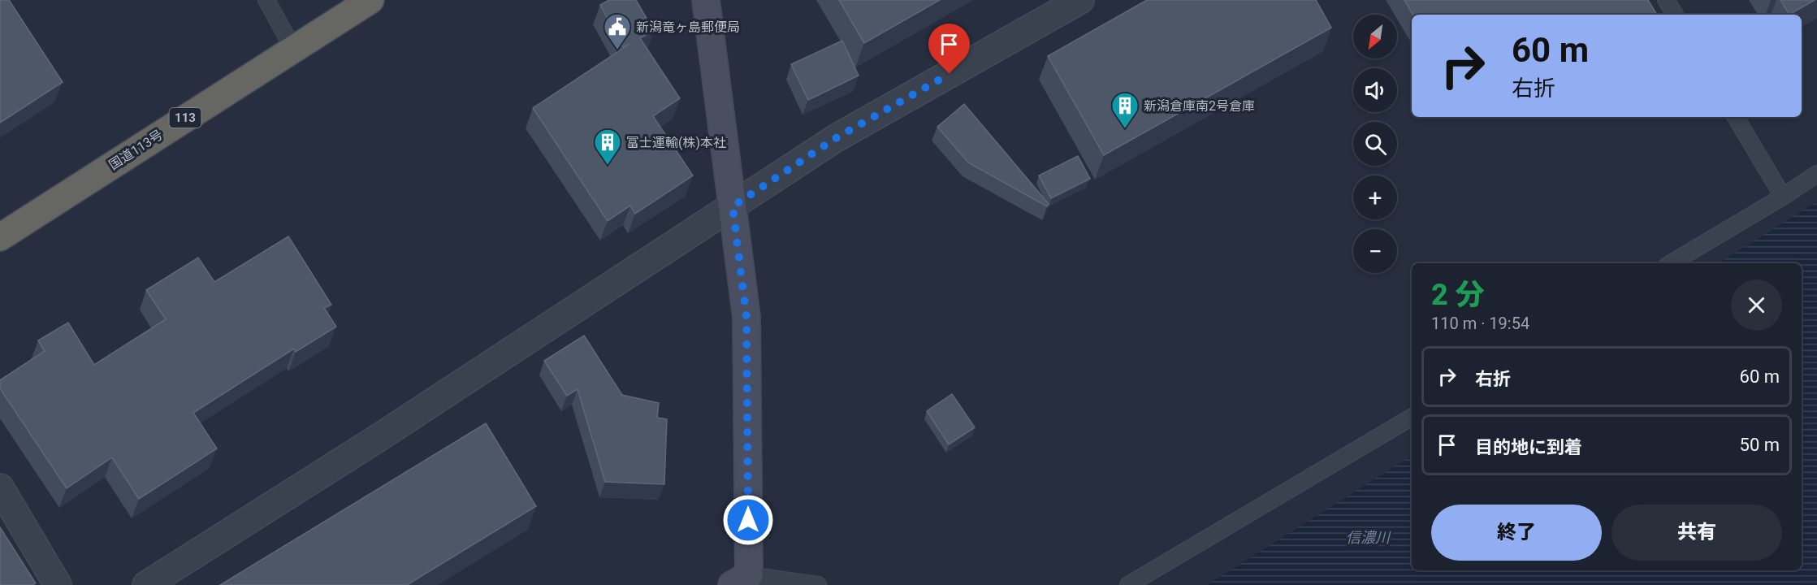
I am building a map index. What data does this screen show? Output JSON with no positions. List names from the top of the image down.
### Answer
{
  "streets": {
    "highway": ["113", "国道113号"]
  },
  "water": ["信濃川"],
  "places": {
    "public building": ["新潟竜ヶ島郵便局"],
    "building": ["新潟倉庫南2号倉庫", "富士運輸(株)本社"]
  },
  "north": "bottom left",
  "page": {
    "map_buttons": ["+", "−"],
    "turn": ["60 m", "右折"],
    "heading": ["2 分", "110 m · 19:54"],
    "list": [
      {
        "name": "右折",
        "value": "60 m"
      },
      {
        "name": "目的地に到着",
        "value": "50 m"
      }
    ],
    "buttons": ["終了", "共有"]
  }
}
